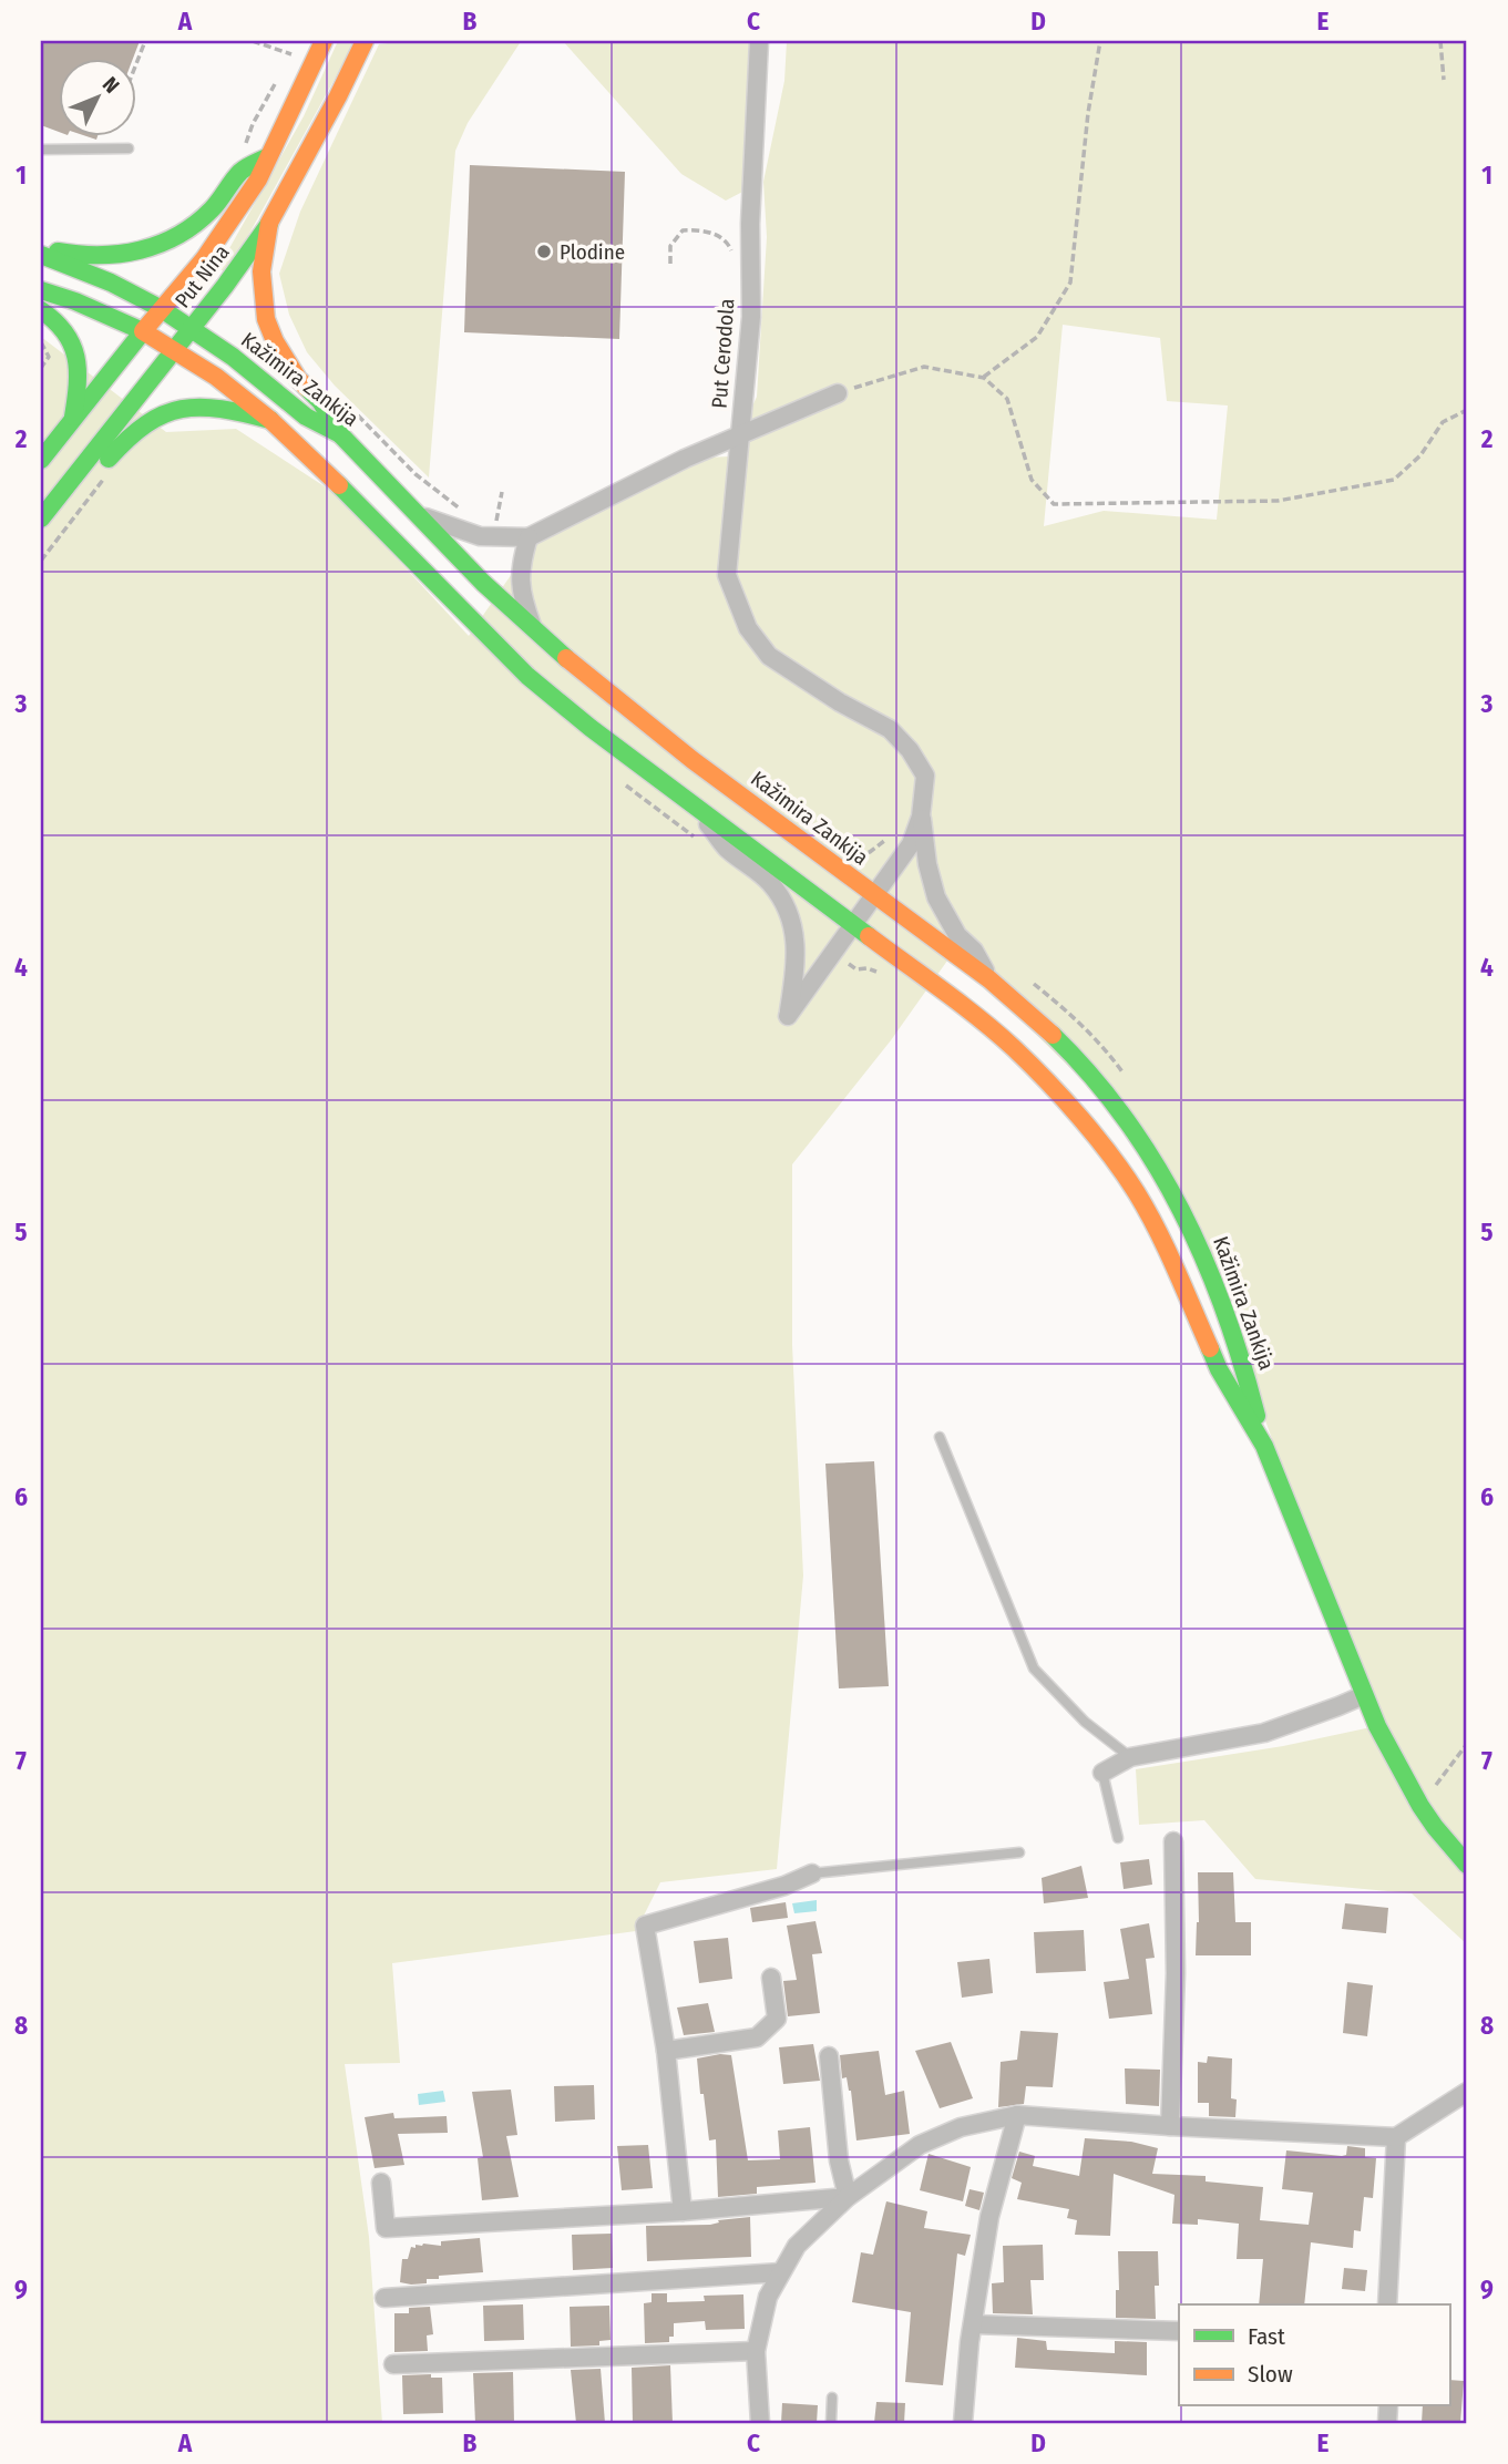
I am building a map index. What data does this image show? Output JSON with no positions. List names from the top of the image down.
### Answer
{
  "streets": {
    "main road": ["Put Nina", "Kažimira Zankija"],
    "street": ["Put Cerodola"]
  },
  "crossings": [
    ["Put Nina", "Kažimira Zankija"]
  ],
  "places": ["Plodine"],
  "legend": ["Fast", "Slow"],
  "north": "top right",
  "grid": {
    "columns": [
      "A",
      "B",
      "C",
      "D",
      "E"
    ],
    "rows": [
      "1",
      "2",
      "3",
      "4",
      "5",
      "6",
      "7",
      "8",
      "9"
    ]
  }
}
